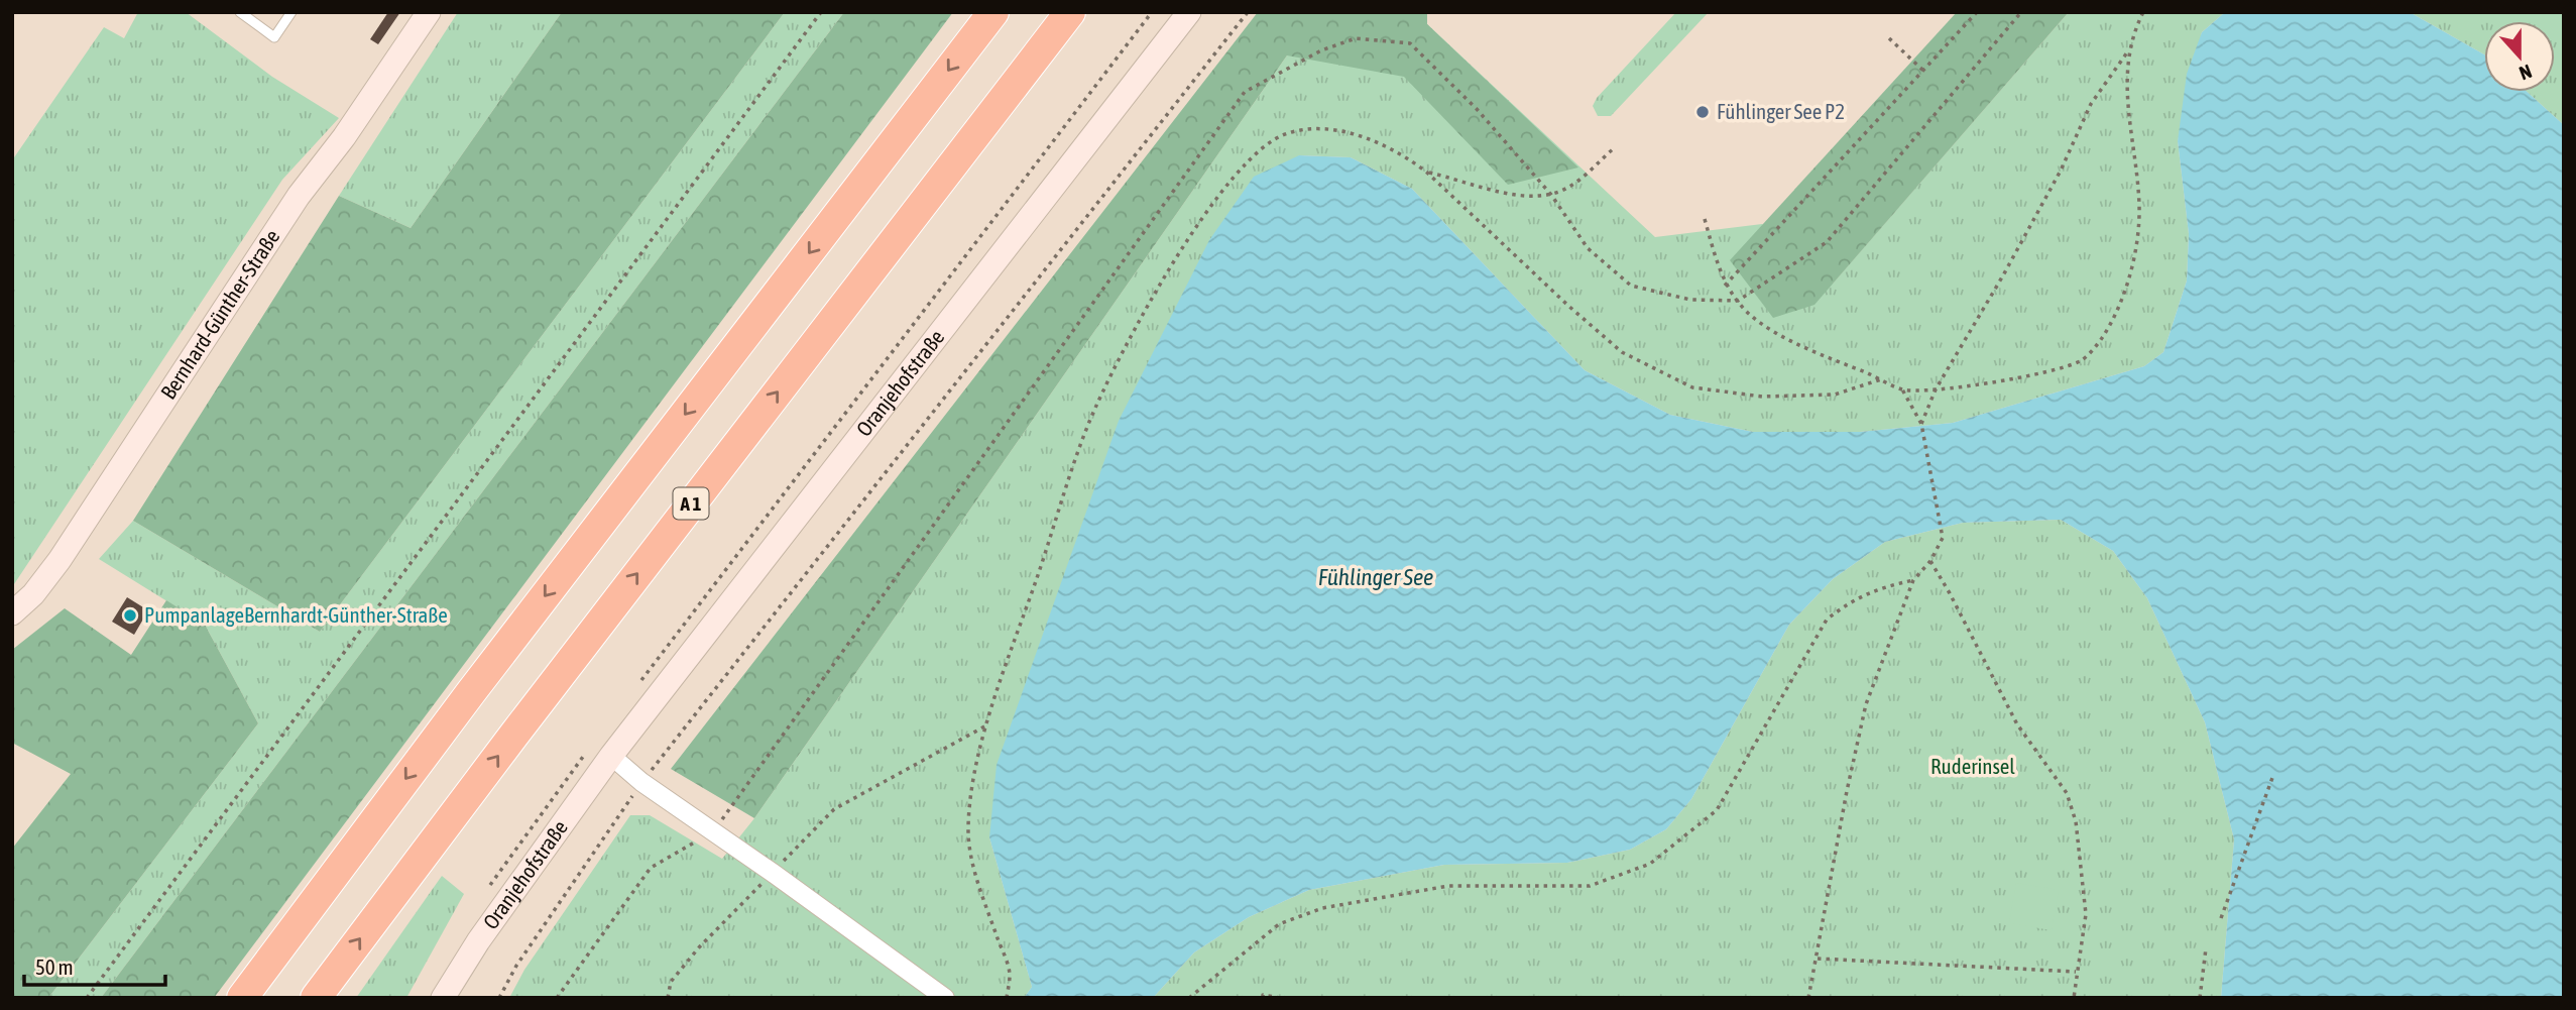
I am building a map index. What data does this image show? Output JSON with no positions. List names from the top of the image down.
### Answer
{
  "streets": {
    "highway": ["A 1"],
    "street": ["Bernhard-Günther-Straße", "Oranjehofstraße"]
  },
  "water": ["Fühlinger See"],
  "parks": ["Ruderinsel"],
  "places": ["Fühlinger See P2", "PumpanlageBernhardt-Günther-Straße"],
  "scale_bar": "50 m",
  "north": "bottom"
}
